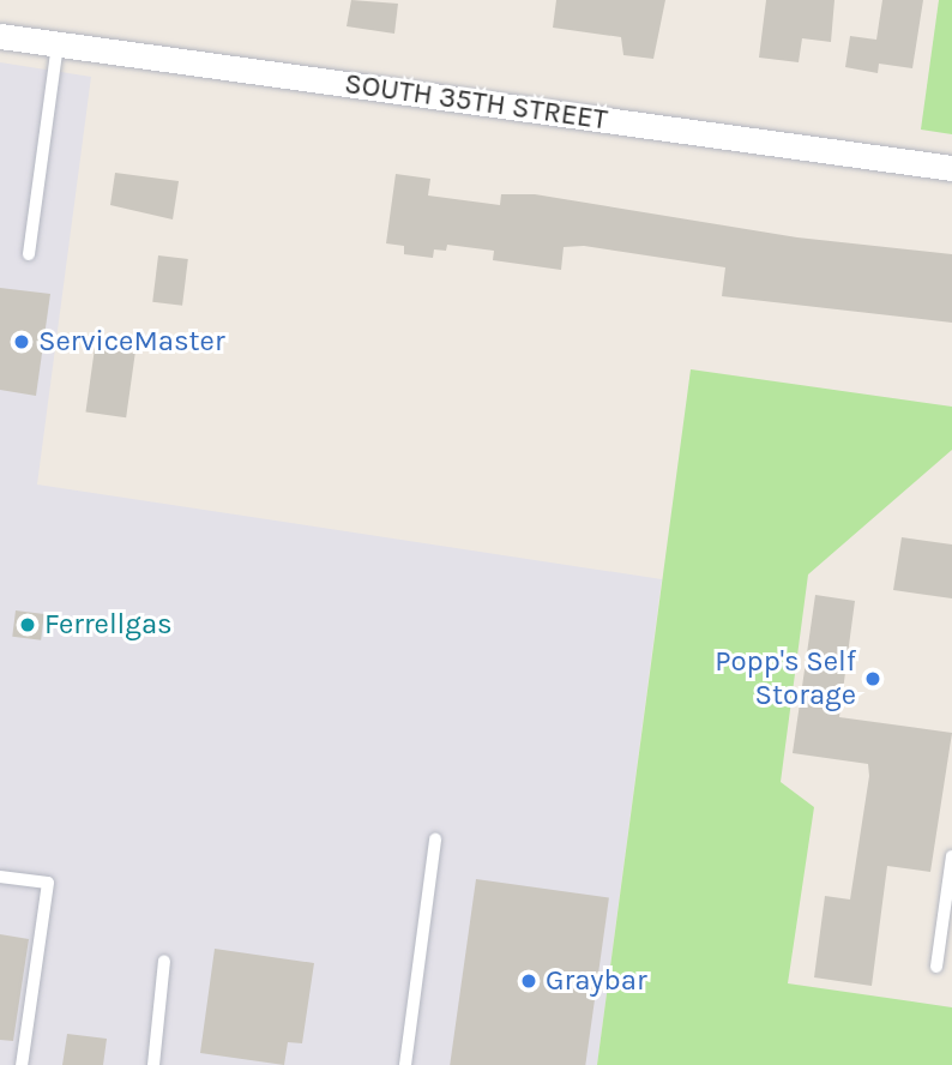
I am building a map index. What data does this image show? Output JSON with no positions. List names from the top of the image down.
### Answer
{
  "streets": {
    "street": ["SOUTH 35TH STREET"]
  },
  "places": [
    "ServiceMaster",
    "Ferrellgas",
    "Popp's Self Storage",
    "Graybar"
  ]
}
